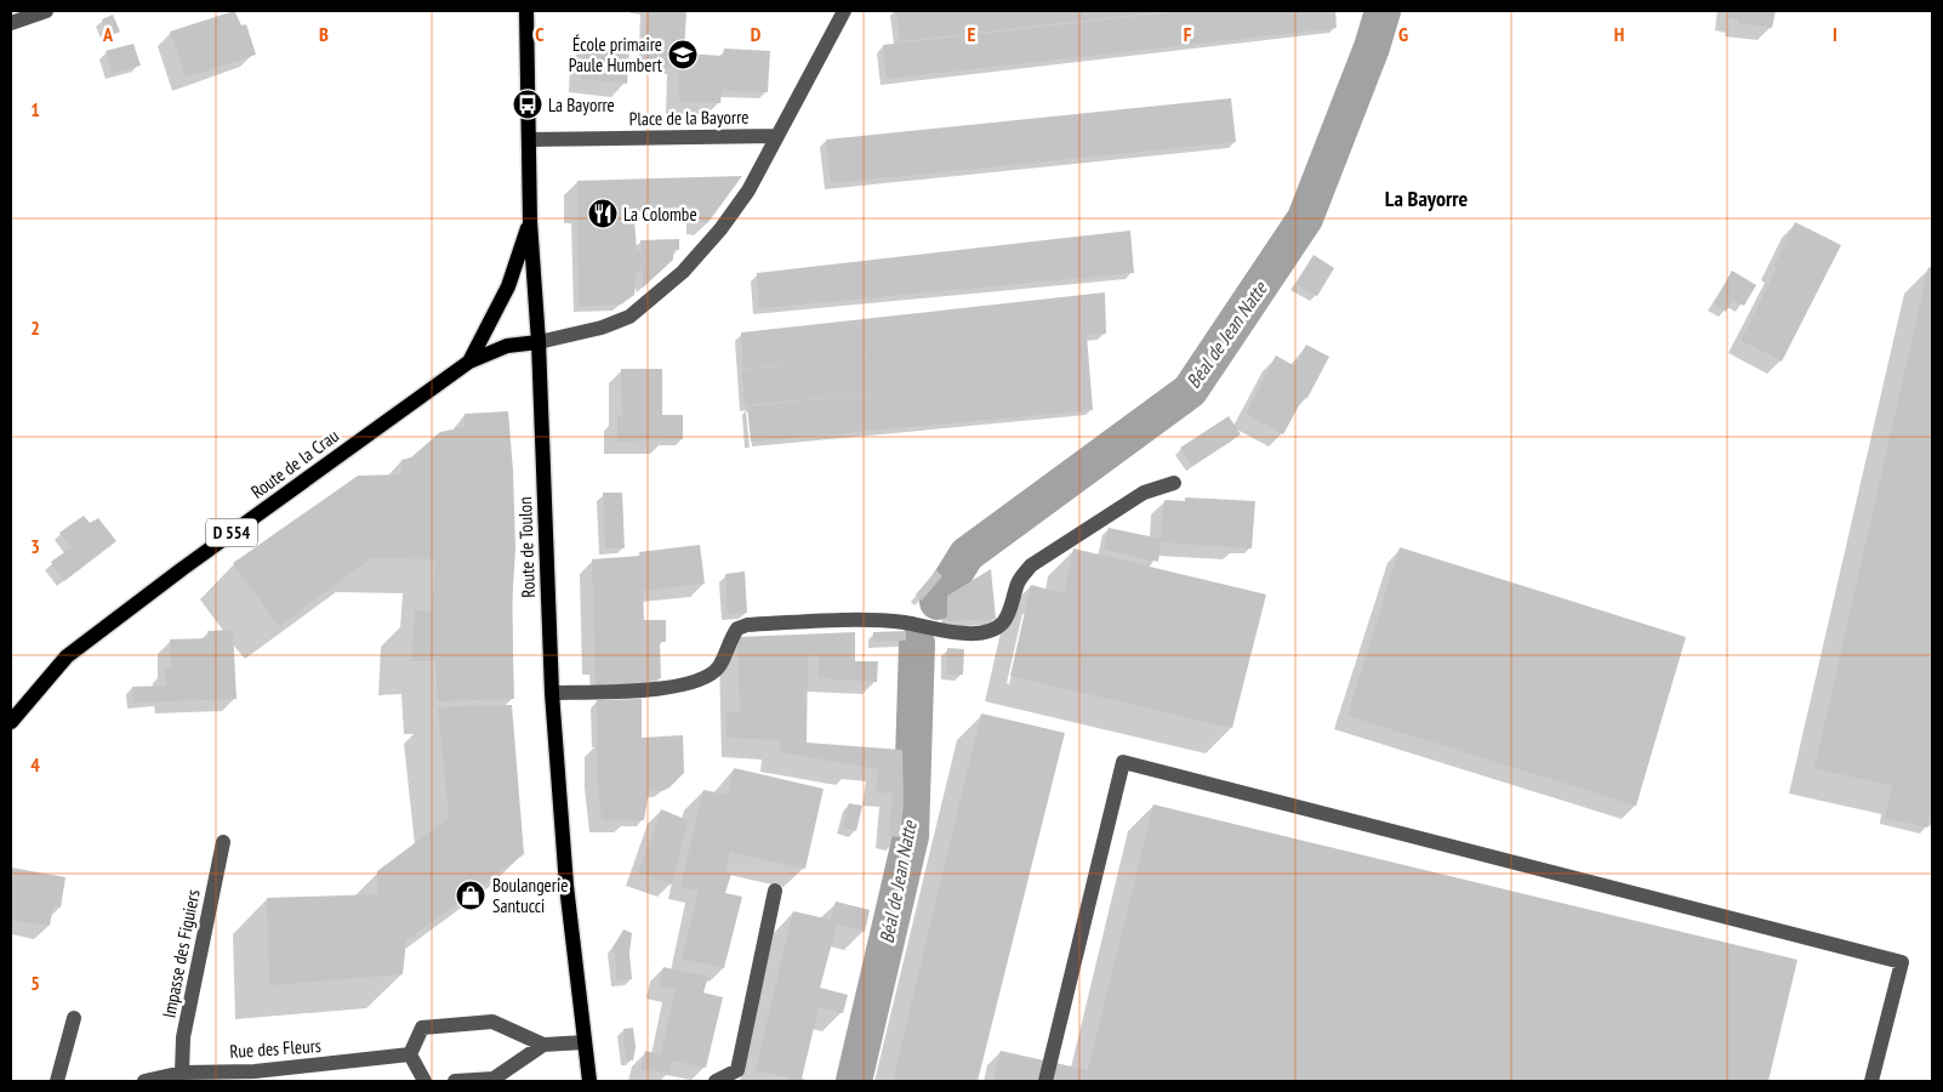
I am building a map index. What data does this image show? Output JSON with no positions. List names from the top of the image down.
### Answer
{
  "streets": {
    "main road": ["Route de la Crau", "D 554", "Route de Toulon"],
    "street": ["Place de la Bayorre", "Impasse des Figuiers", "Rue des Fleurs"]
  },
  "crossings": [
    ["Place de la Bayorre", "Route de Toulon"],
    ["Route de la Crau", "Route de Toulon"],
    ["Impasse des Figuiers", "Rue des Fleurs"]
  ],
  "districts": ["La Bayorre"],
  "water": ["Béal de Jean Natte"],
  "places": {
    "school or university": ["École primaire Paule Humbert"],
    "bus stop": ["La Bayorre"],
    "restaurant": ["La Colombe"],
    "shop": ["Boulangerie Santucci"]
  },
  "grid": {
    "columns": [
      "A",
      "B",
      "C",
      "D",
      "E",
      "F",
      "G",
      "H",
      "I"
    ],
    "rows": [
      "1",
      "2",
      "3",
      "4",
      "5"
    ]
  }
}
